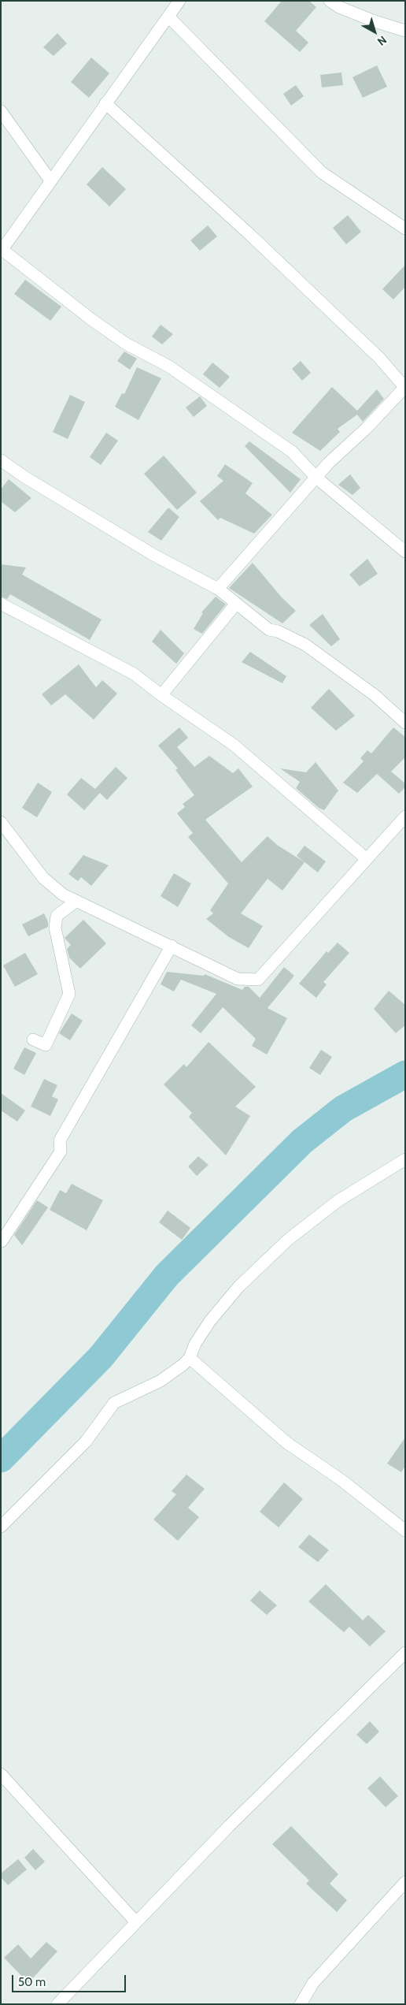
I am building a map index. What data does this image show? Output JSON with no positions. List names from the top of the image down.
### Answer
{
  "scale_bar": "50 m",
  "north": "bottom right"
}
